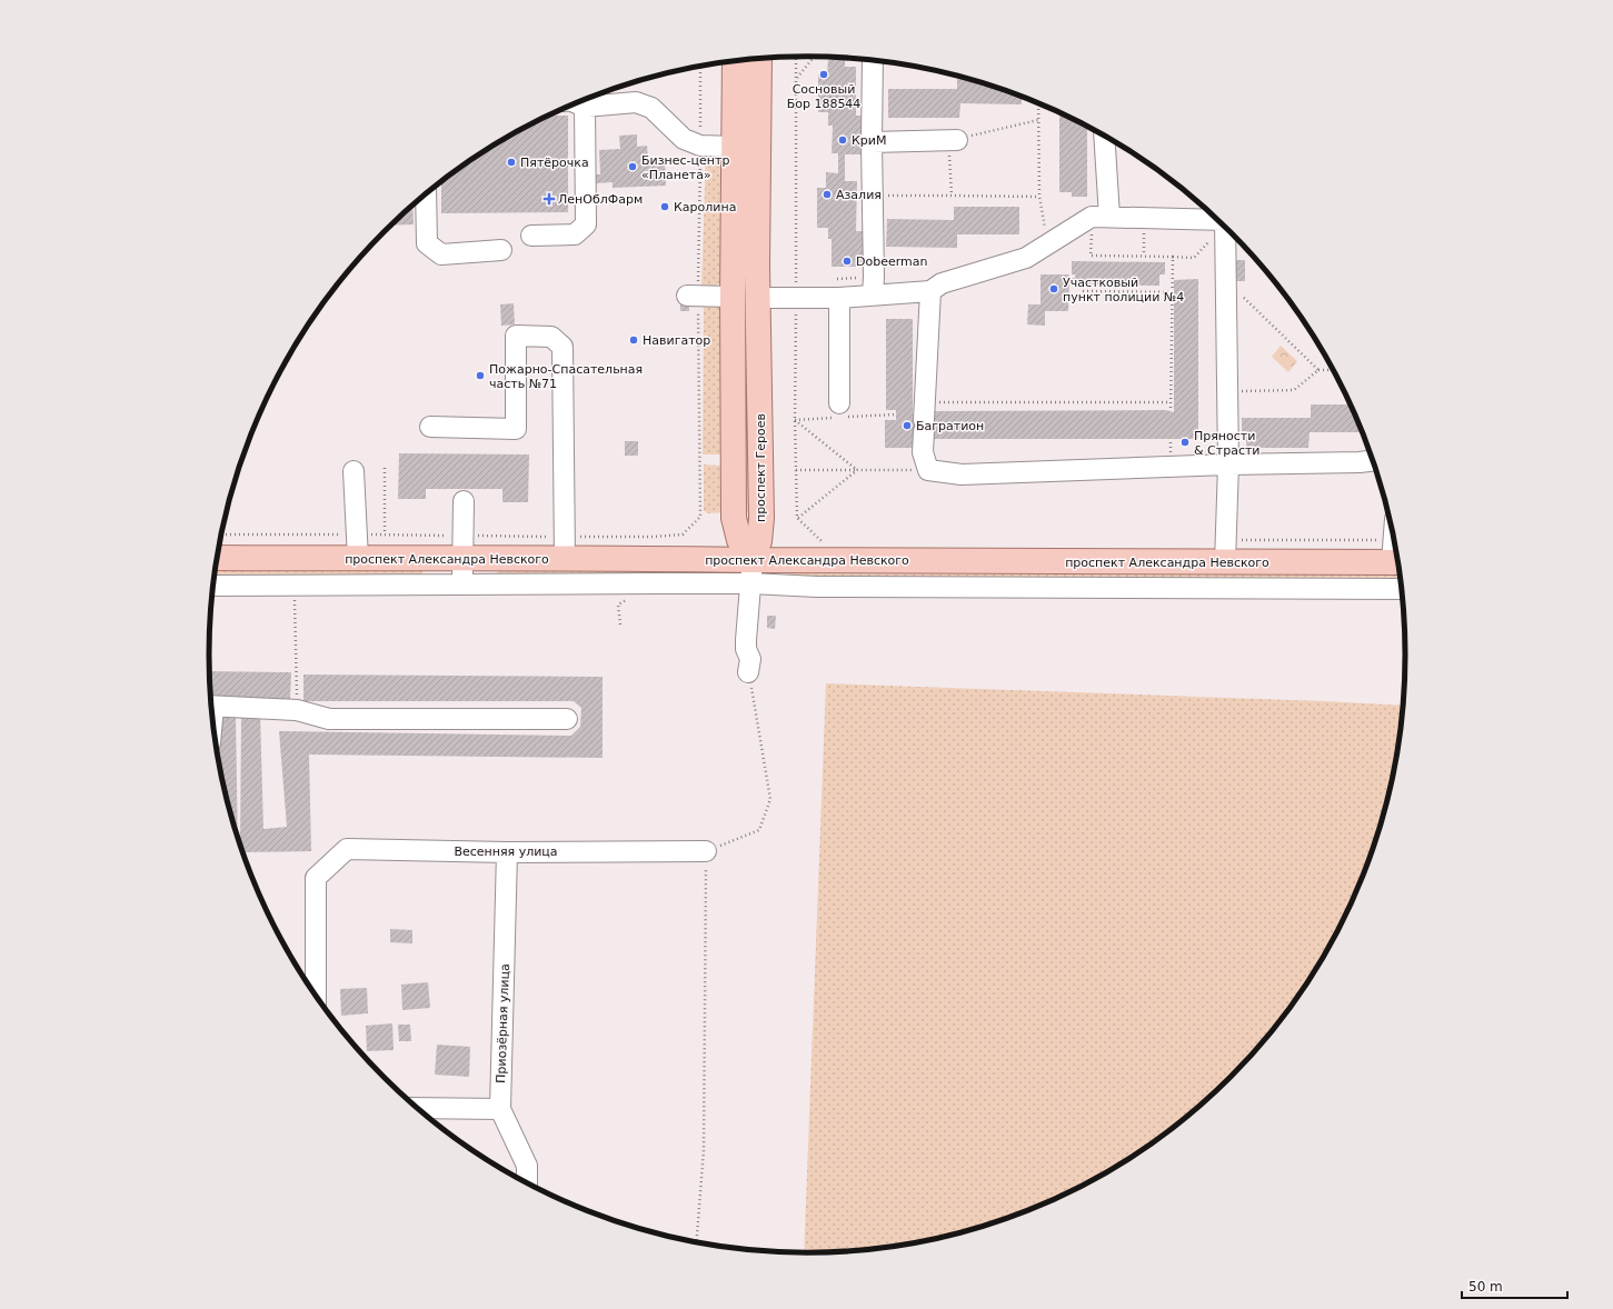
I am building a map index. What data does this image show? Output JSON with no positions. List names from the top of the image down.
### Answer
{
  "streets": {
    "main road": ["проспект Героев", "проспект Александра Невского"],
    "street": ["Весенняя улица", "Приозёрная улица"]
  },
  "crossings": [
    ["проспект Героев", "проспект Александра Невского"],
    ["Весенняя улица", "Приозёрная улица"]
  ],
  "places": {
    "other": [
      "Сосновый Бор 188544",
      "КриМ",
      "Пятёрочка",
      "Бизнес-центр «Планета»",
      "Азалия",
      "Каролина",
      "Dobeerman",
      "Участковый пункт полиции №4",
      "Навигатор",
      "Пожарно-Спасательная часть №71",
      "Багратион",
      "Пряности & Страсти"
    ],
    "health": ["ЛенОблФарм"]
  },
  "scale_bar": "50 m"
}
